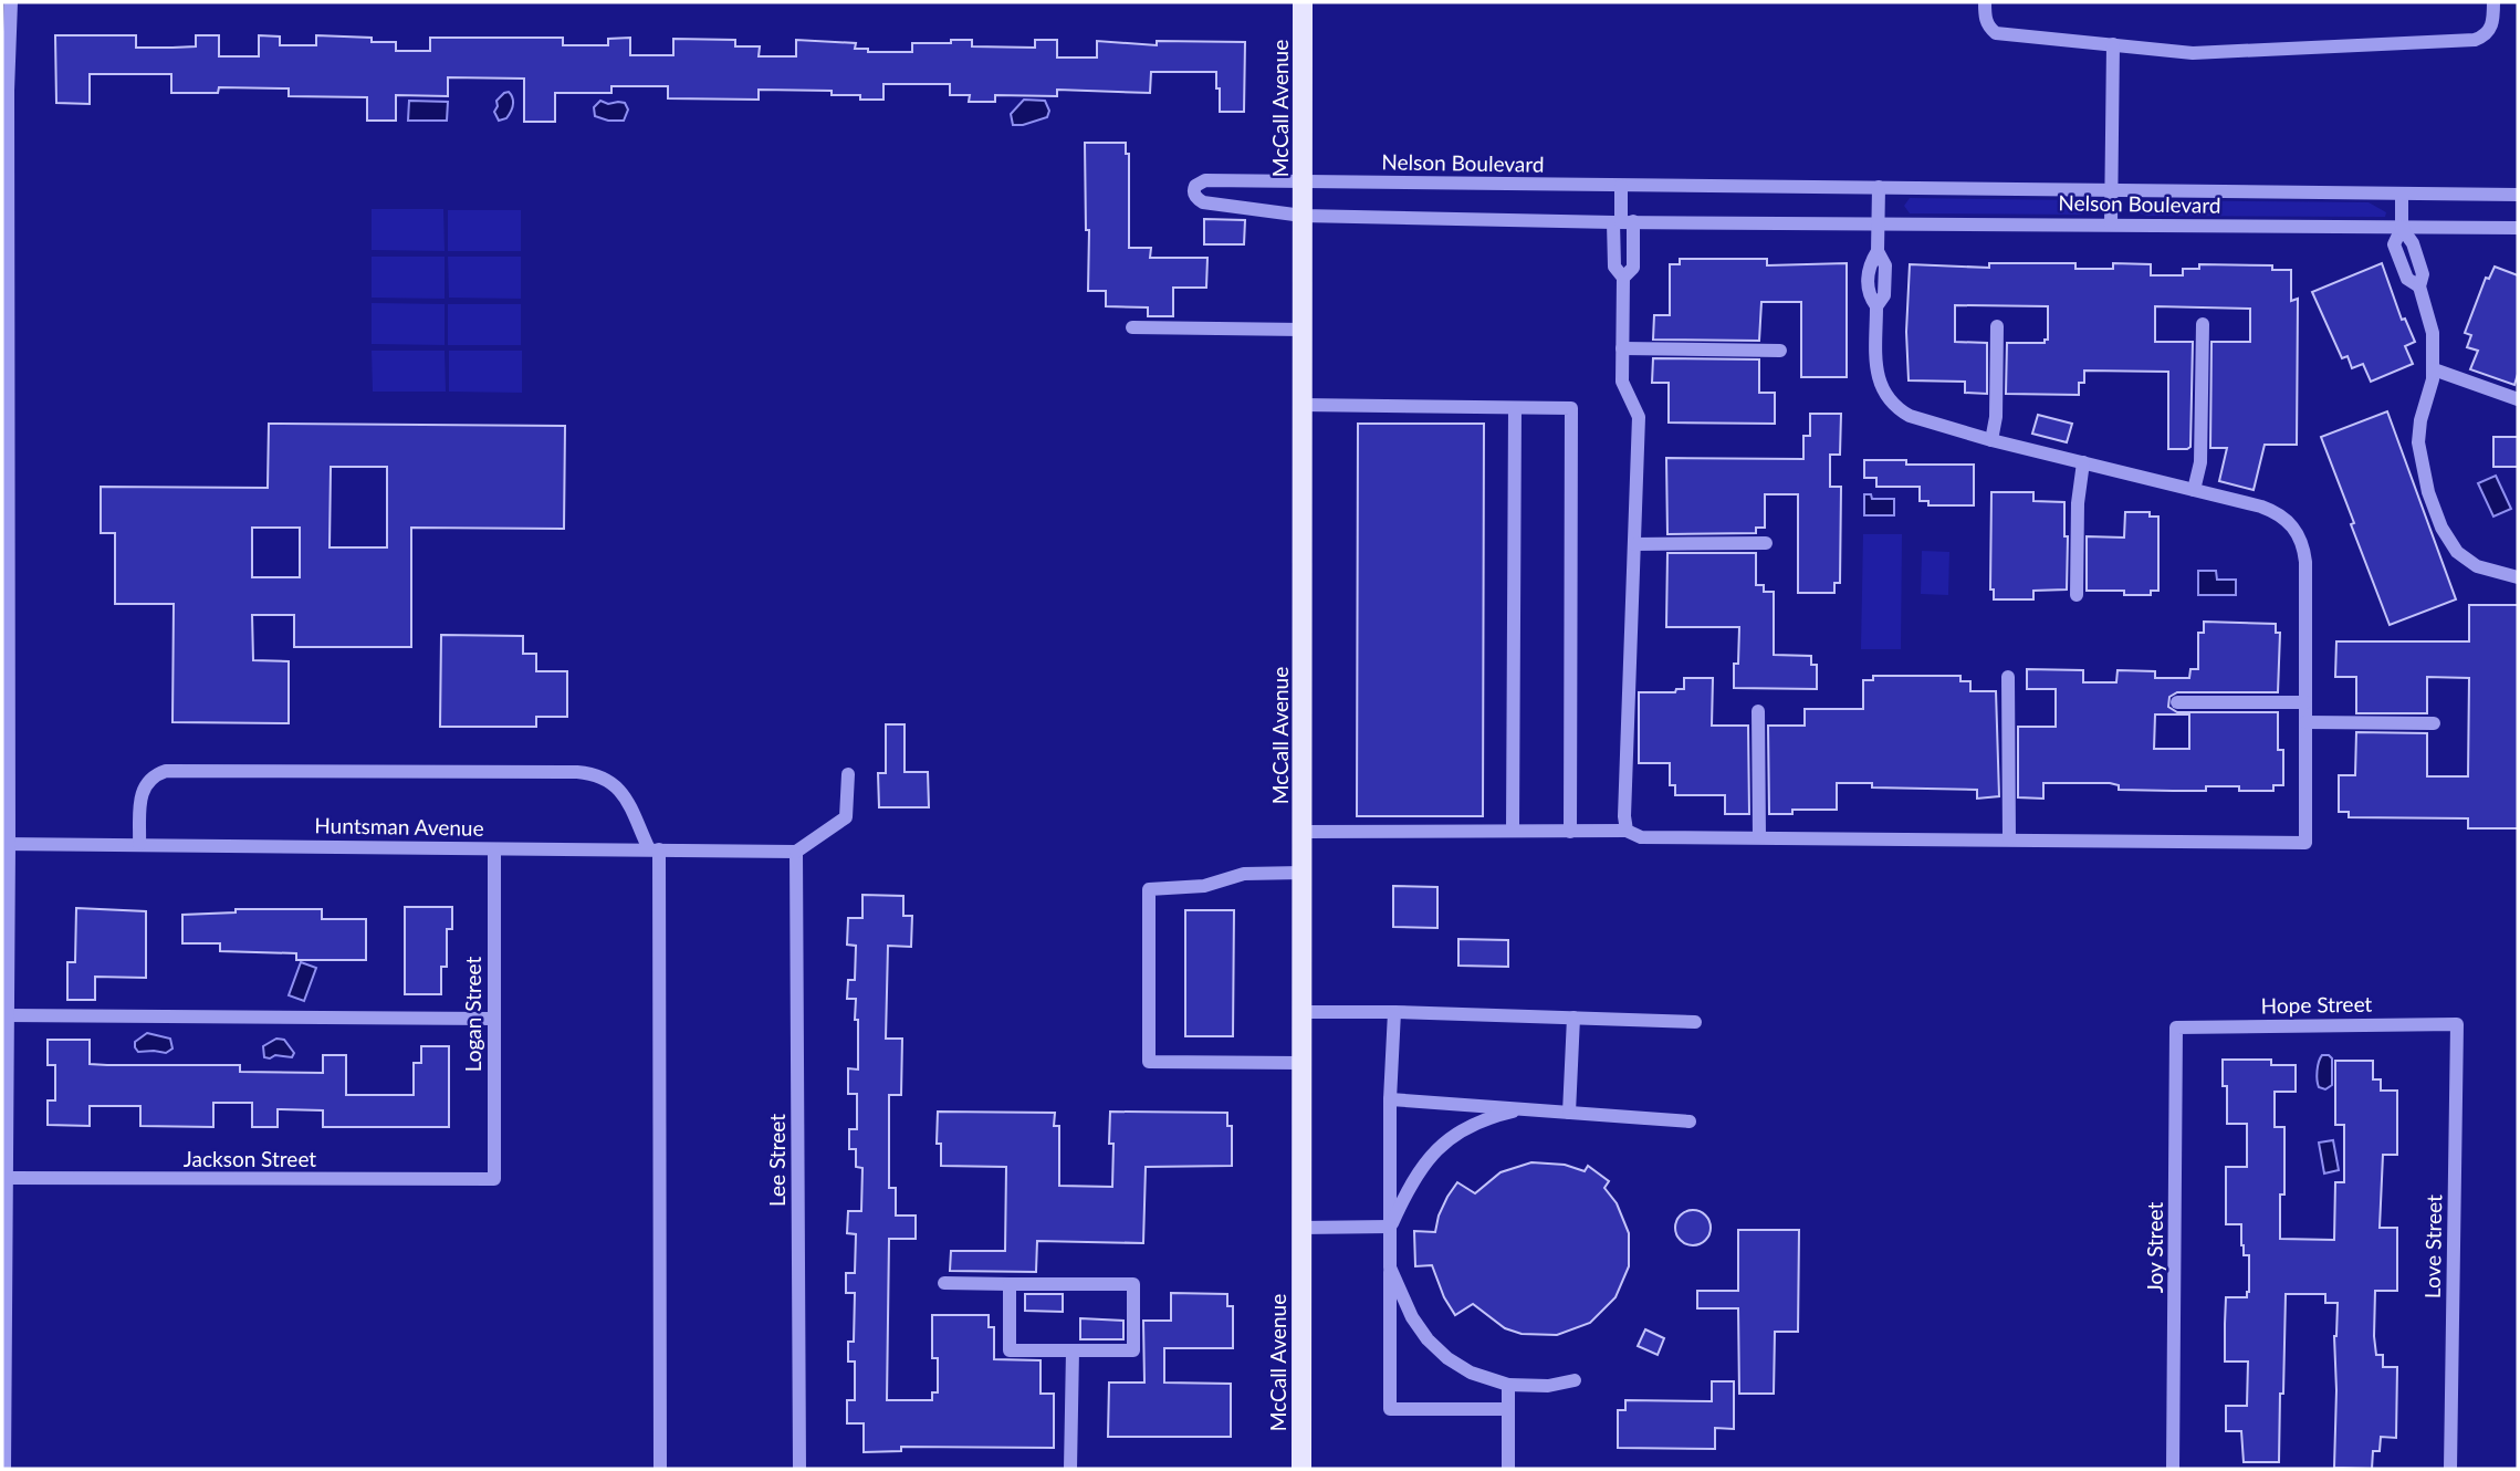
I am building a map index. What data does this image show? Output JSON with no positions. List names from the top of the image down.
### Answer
{
  "streets": {
    "main road": ["McCall Avenue"],
    "street": [
      "Nelson Boulevard",
      "Huntsman Avenue",
      "Hope Street",
      "Logan Street",
      "Jackson Street",
      "Lee Street",
      "Love Street",
      "Joy Street"
    ]
  },
  "crossings": [
    ["McCall Avenue", "Nelson Boulevard"],
    ["Huntsman Avenue", "Logan Street"],
    ["Huntsman Avenue", "Lee Street"],
    ["Hope Street", "Love Street"],
    ["Hope Street", "Joy Street"],
    ["Logan Street", "Jackson Street"]
  ]
}
